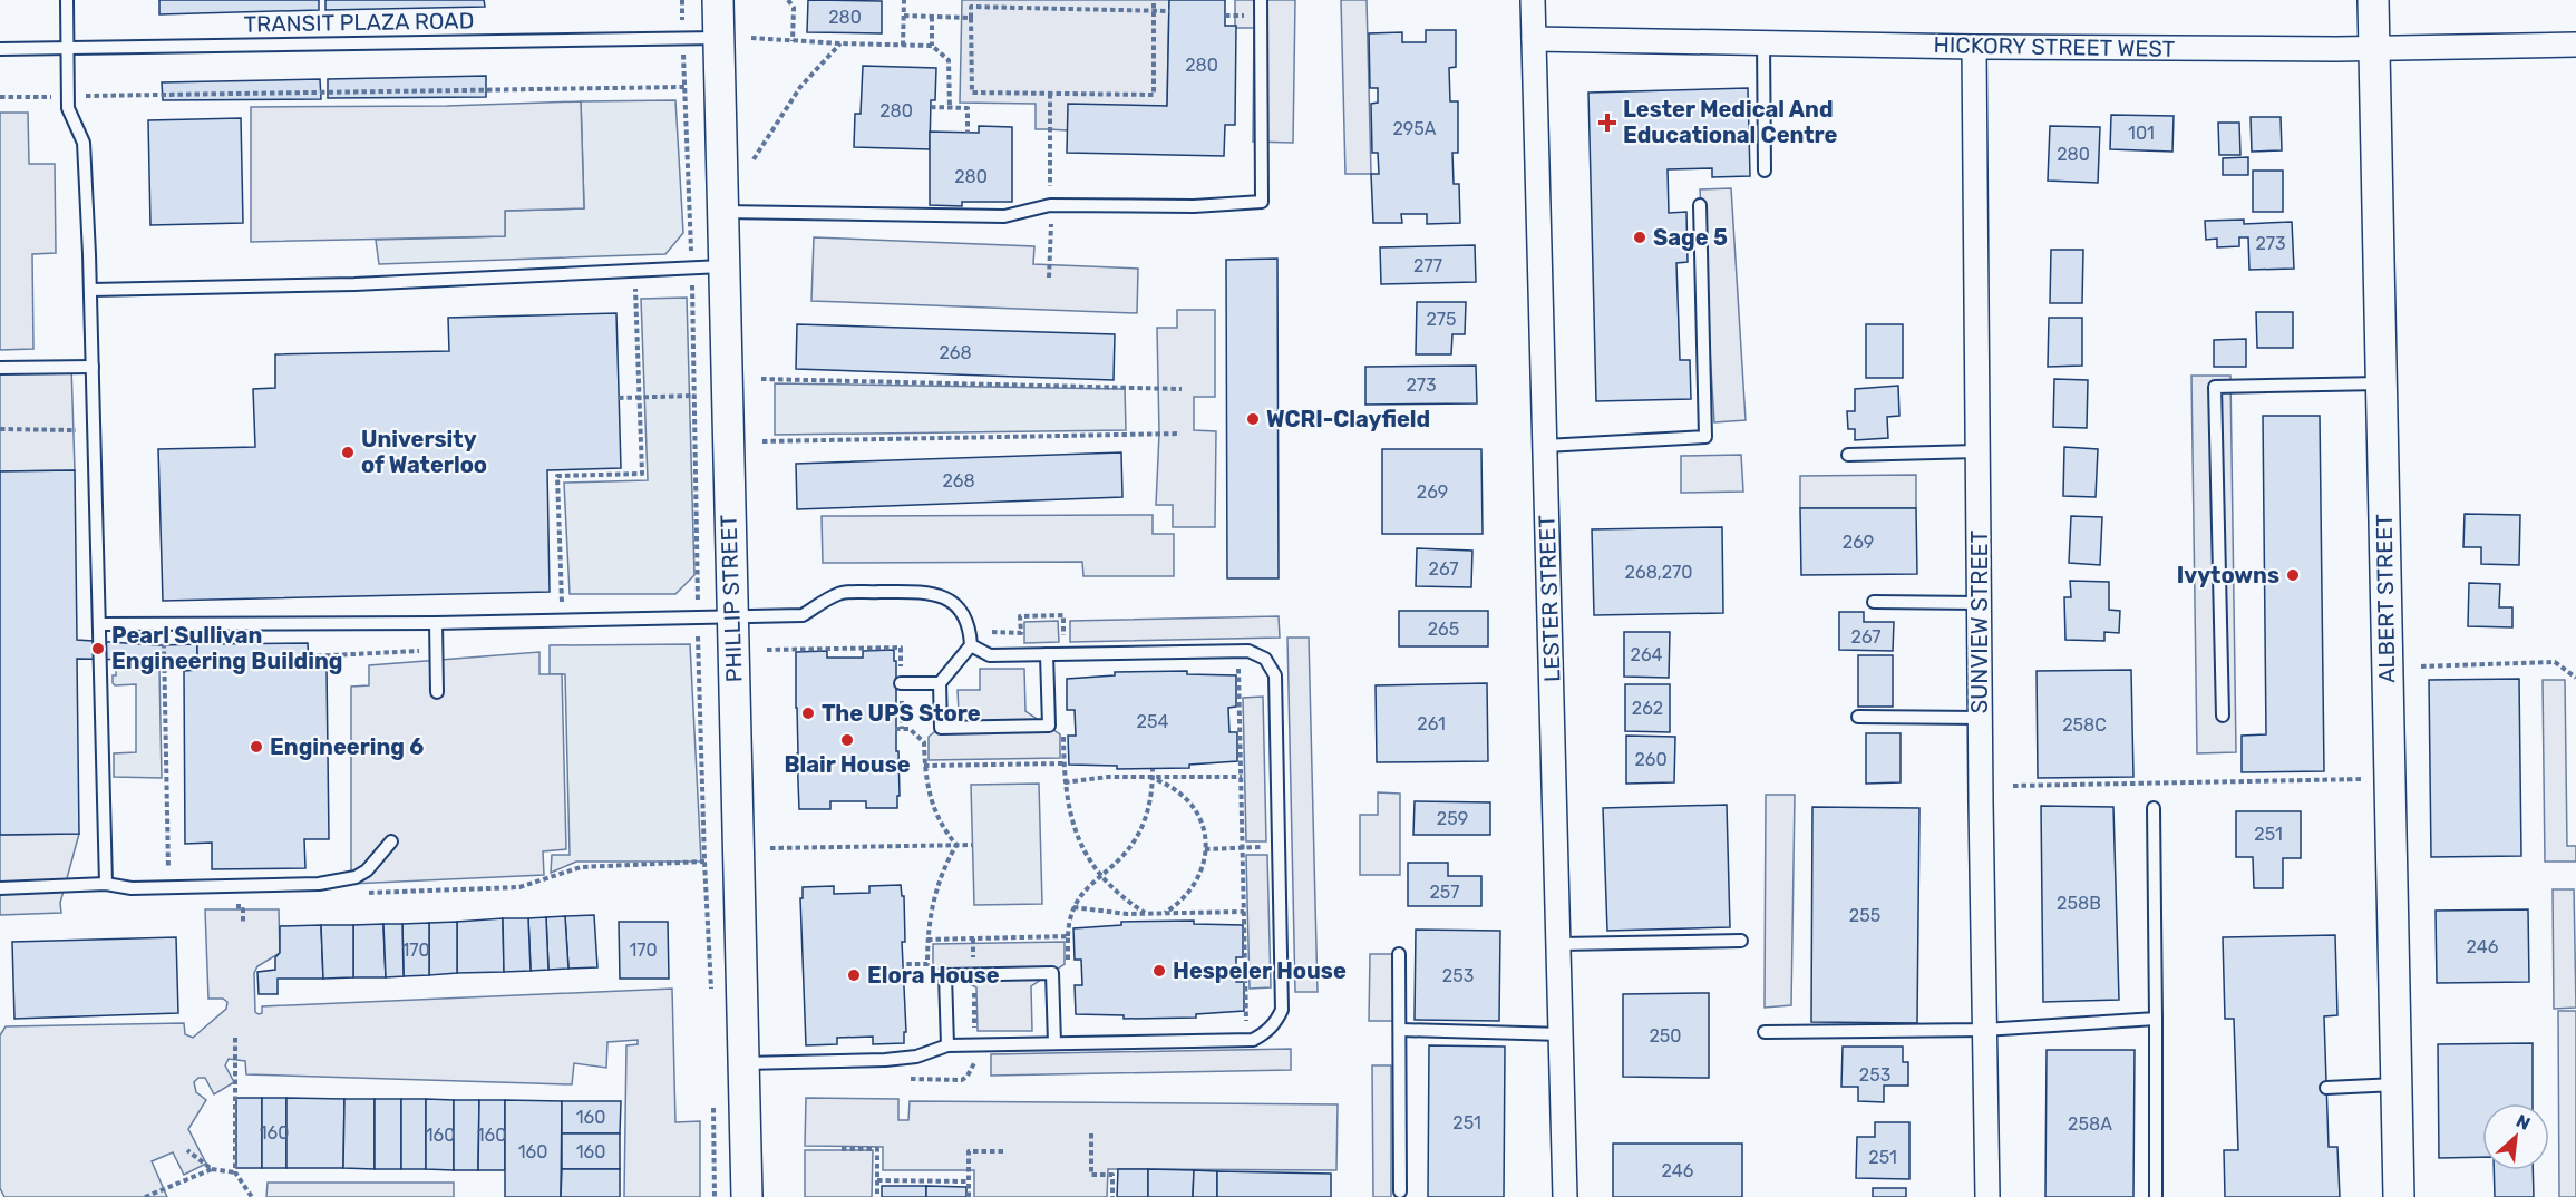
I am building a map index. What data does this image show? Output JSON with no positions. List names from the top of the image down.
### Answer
{
  "streets": {
    "street": [
      "HICKORY STREET WEST",
      "PHILLIP STREET",
      "LESTER STREET",
      "ALBERT STREET",
      "SUNVIEW STREET"
    ],
    "lane": ["TRANSIT PLAZA ROAD"]
  },
  "crossings": [
    ["TRANSIT PLAZA ROAD", "PHILLIP STREET"],
    ["HICKORY STREET WEST", "LESTER STREET"],
    ["HICKORY STREET WEST", "ALBERT STREET"],
    ["HICKORY STREET WEST", "SUNVIEW STREET"]
  ],
  "places": {
    "health": ["Lester Medical And Educational Centre"],
    "other": [
      "Sage 5",
      "WCRI-Clayfield",
      "University of Waterloo",
      "Ivytowns",
      "Pearl Sullivan Engineering Building",
      "The UPS Store",
      "Blair House",
      "Engineering 6",
      "Hespeler House",
      "Elora House"
    ]
  },
  "house_numbers": [
    "280",
    "280",
    "280",
    "295A",
    "101",
    "280",
    "280",
    "273",
    "277",
    "275",
    "268",
    "273",
    "268",
    "269",
    "269",
    "267",
    "268,270",
    "265",
    "267",
    "264",
    "262",
    "254",
    "261",
    "258C",
    "260",
    "259",
    "251",
    "257",
    "258B",
    "255",
    "246",
    "170",
    "170",
    "253",
    "250",
    "253",
    "160",
    "251",
    "258A",
    "160",
    "160",
    "160",
    "160",
    "160",
    "251",
    "246"
  ],
  "north": "top right"
}
